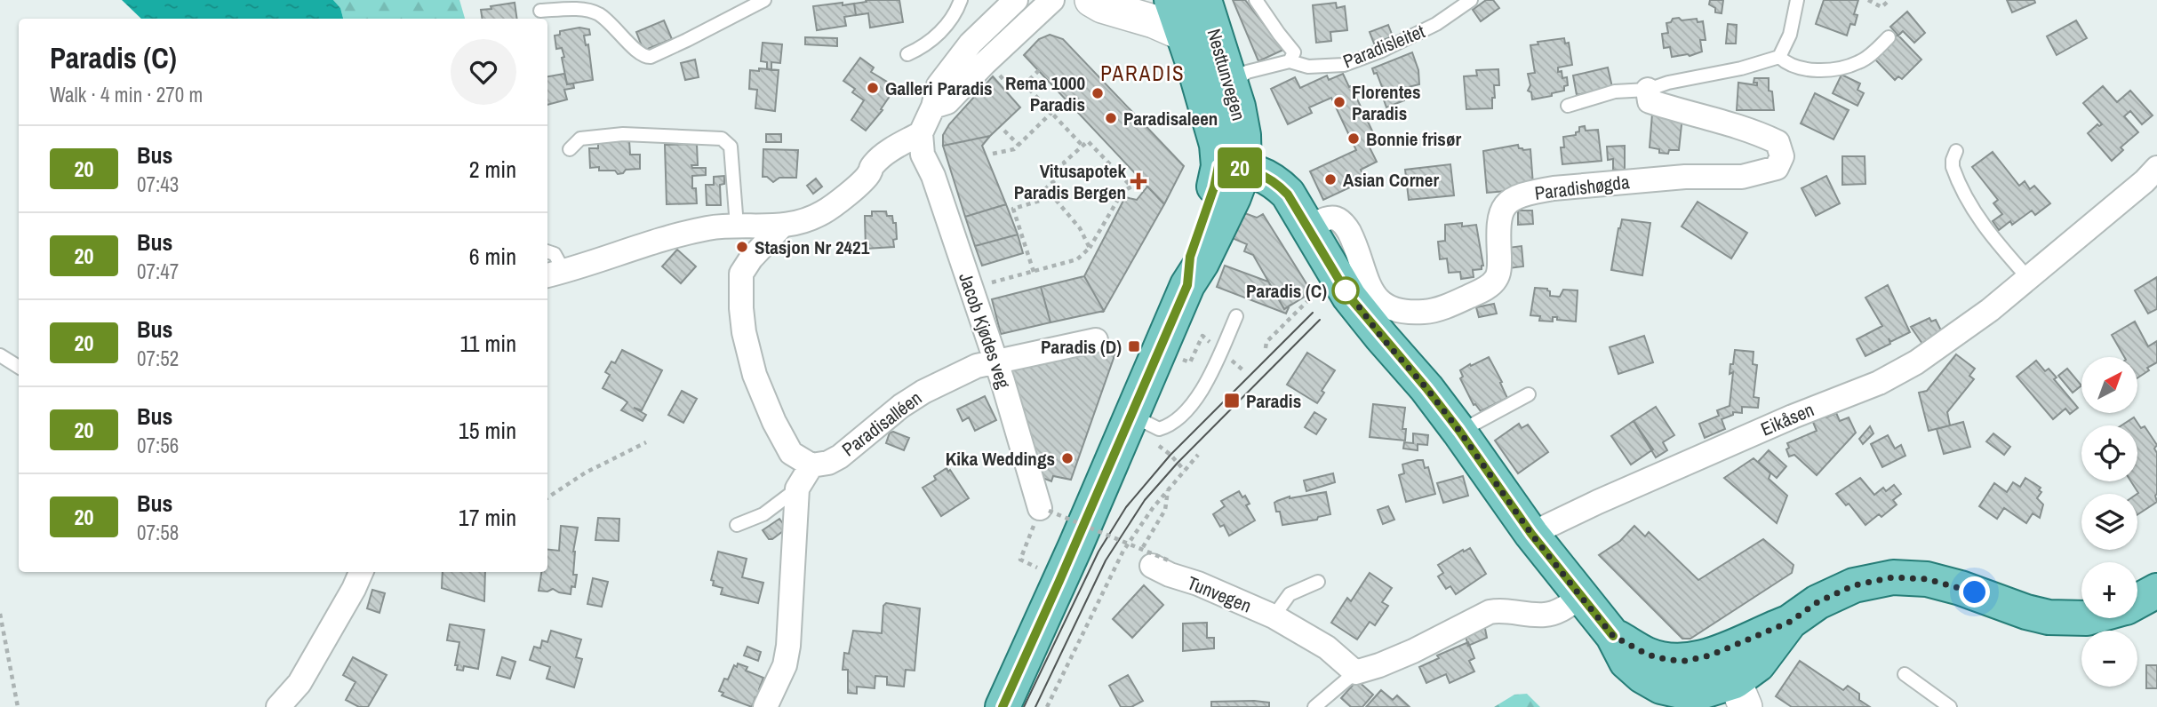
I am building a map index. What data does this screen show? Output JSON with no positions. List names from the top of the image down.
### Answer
{
  "streets": {
    "main road": ["Nesttunvegen"],
    "street": [
      "Paradishøgda",
      "Jacob Kjødes veg",
      "Eikåsen",
      "Paradisalléen",
      "Tunvegen"
    ],
    "lane": ["Paradisleitet"]
  },
  "crossings": [
    ["Paradisleitet", "Nesttunvegen"],
    ["Jacob Kjødes veg", "Paradisalléen"]
  ],
  "districts": ["PARADIS"],
  "places": {
    "other": [
      "Galleri Paradis",
      "Rema 1000 Paradis",
      "Florentes Paradis",
      "Paradisaleen",
      "Bonnie frisør",
      "Asian Corner",
      "Stasjon Nr 2421",
      "Paradis (C)",
      "Kika Weddings"
    ],
    "health": ["Vitusapotek Paradis Bergen"],
    "transit": ["Paradis (D)", "Paradis"]
  },
  "lines": ["bus line 20"],
  "north": "top right",
  "page": {
    "on_map": "20",
    "heading": ["Paradis (C)", "Walk · 4 min · 270 m"],
    "list": [
      {
        "mark": "20",
        "name": "Bus",
        "note": "07:43",
        "value": "2 min"
      },
      {
        "mark": "20",
        "name": "Bus",
        "note": "07:47",
        "value": "6 min"
      },
      {
        "mark": "20",
        "name": "Bus",
        "note": "07:52",
        "value": "11 min"
      },
      {
        "mark": "20",
        "name": "Bus",
        "note": "07:56",
        "value": "15 min"
      },
      {
        "mark": "20",
        "name": "Bus",
        "note": "07:58",
        "value": "17 min"
      }
    ],
    "map_buttons": ["+", "−"]
  }
}
